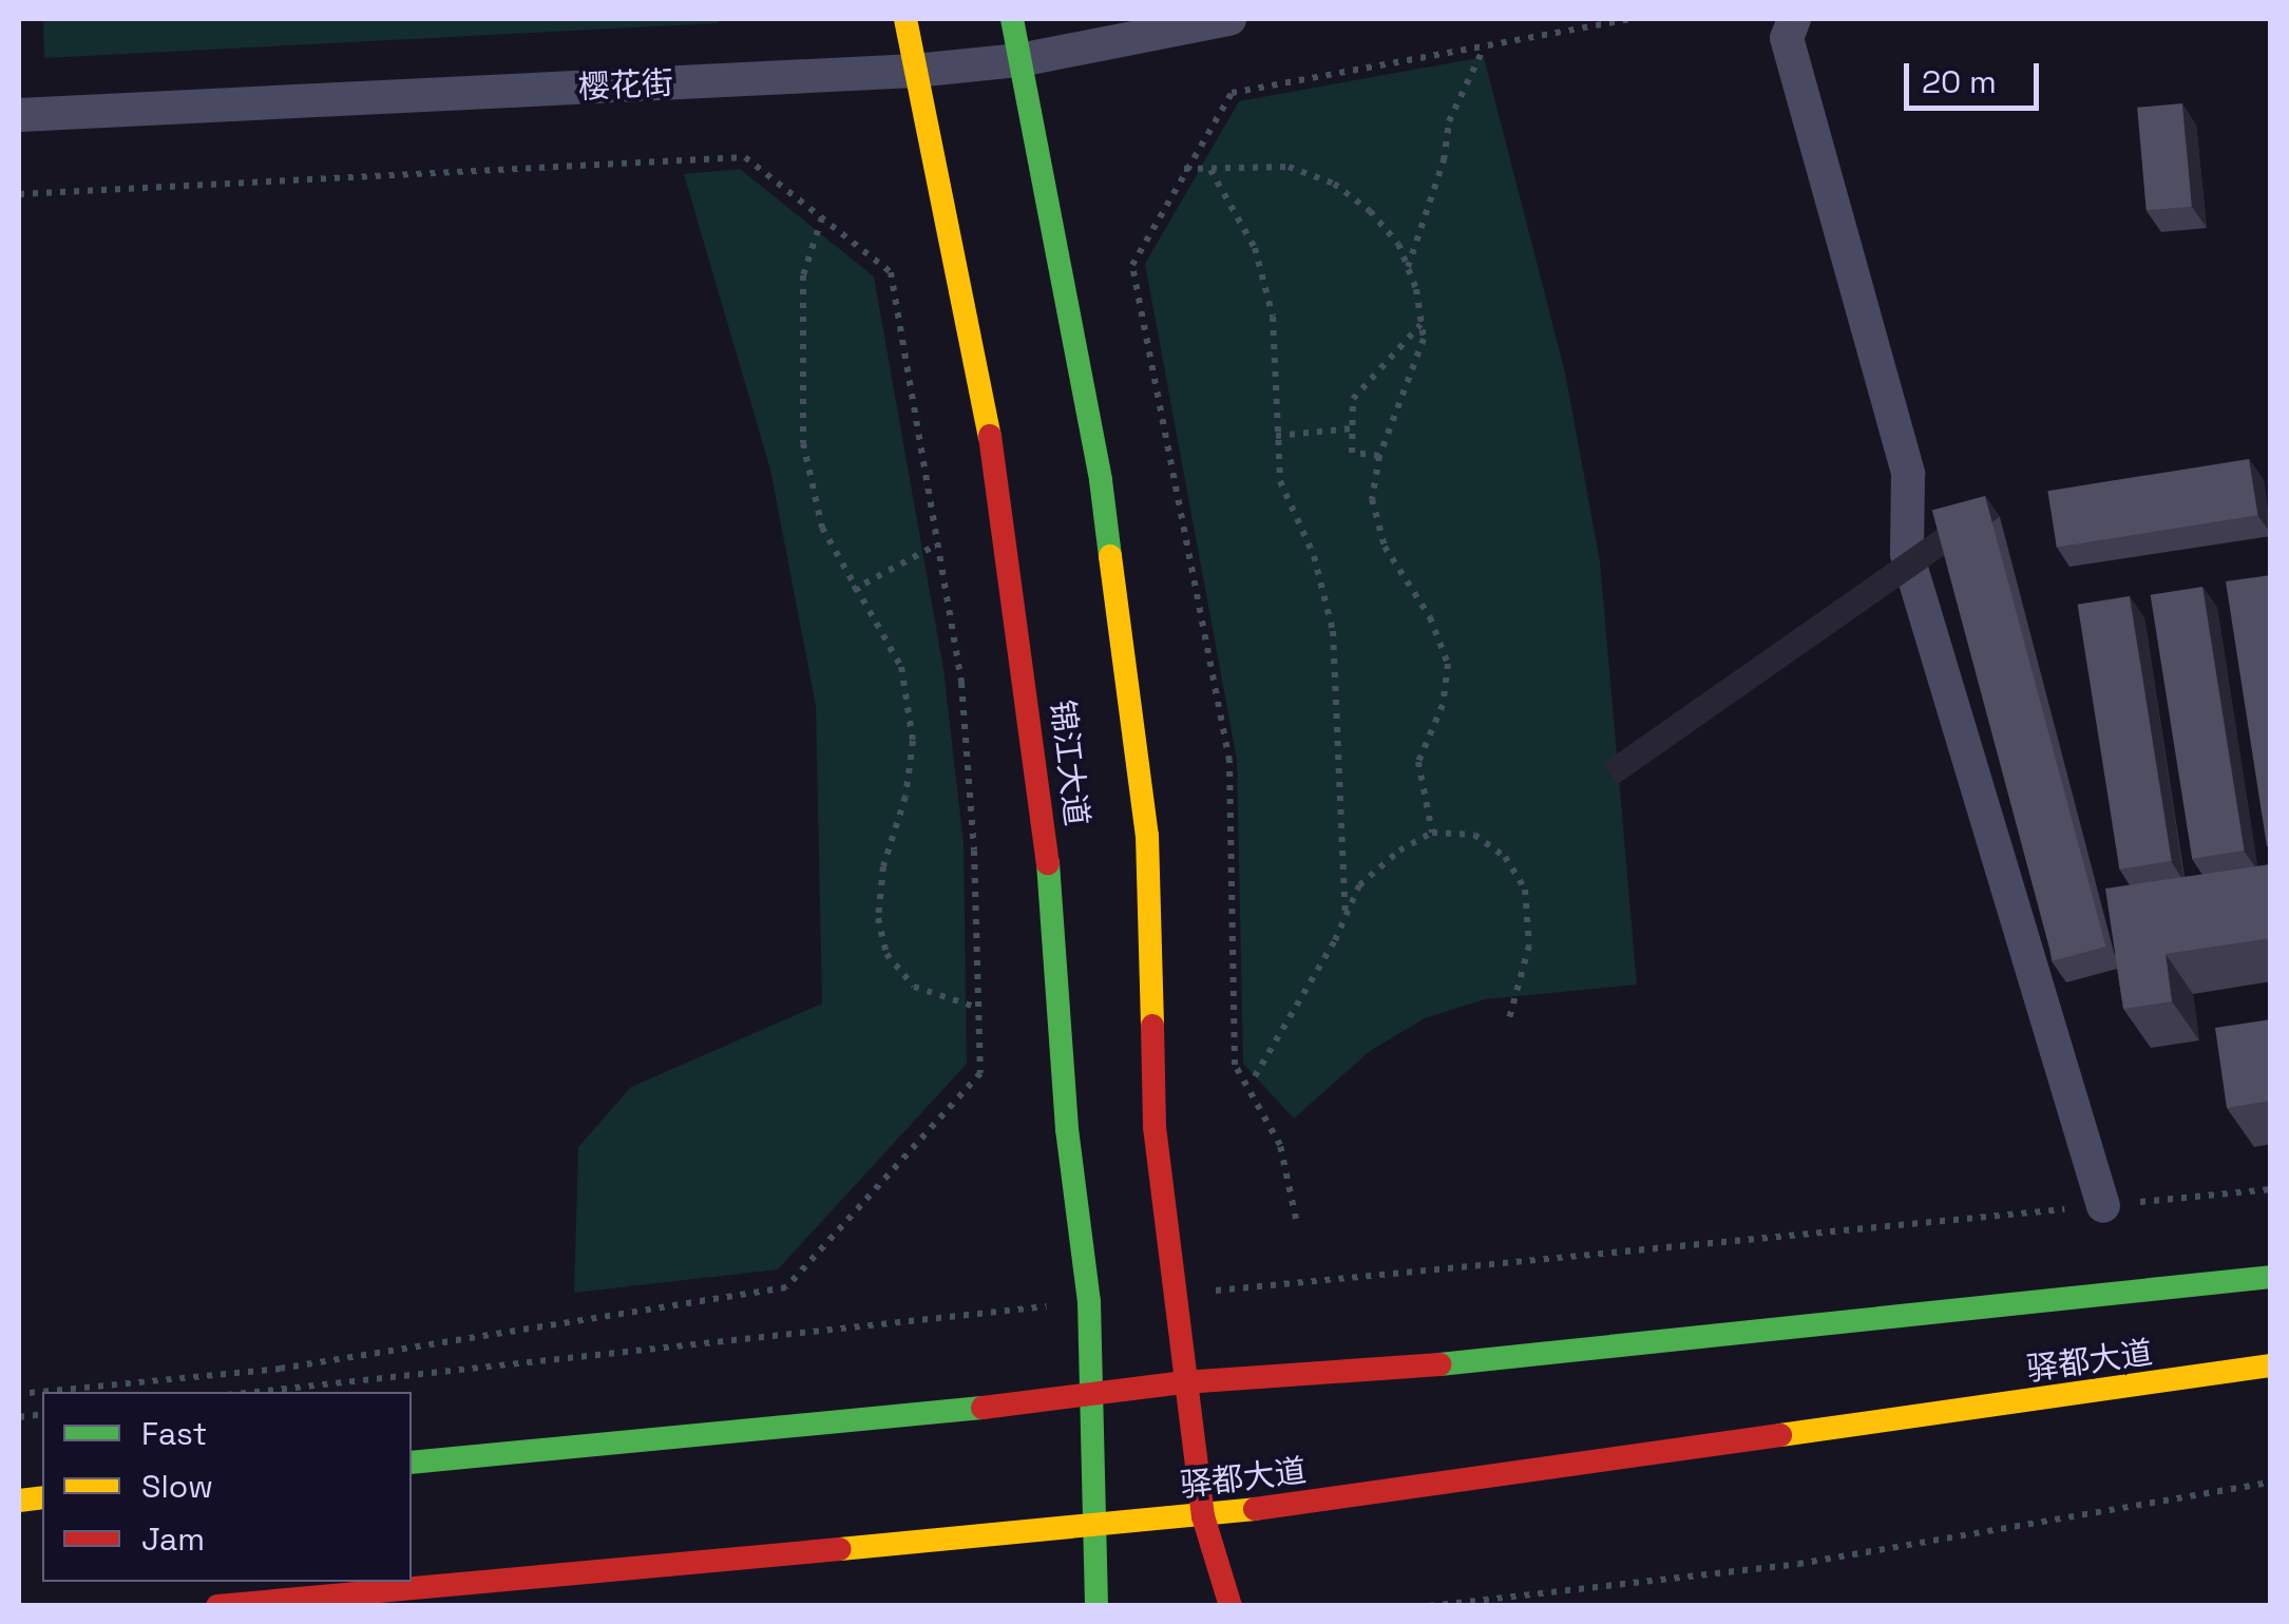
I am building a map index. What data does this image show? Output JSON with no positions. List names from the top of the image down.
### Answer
{
  "streets": {
    "main road": ["锦江大道", "驿都大道"],
    "street": ["樱花街"]
  },
  "crossings": [
    ["樱花街", "锦江大道"],
    ["锦江大道", "驿都大道"]
  ],
  "legend": ["Fast", "Slow", "Jam"],
  "scale_bar": "20 m"
}
